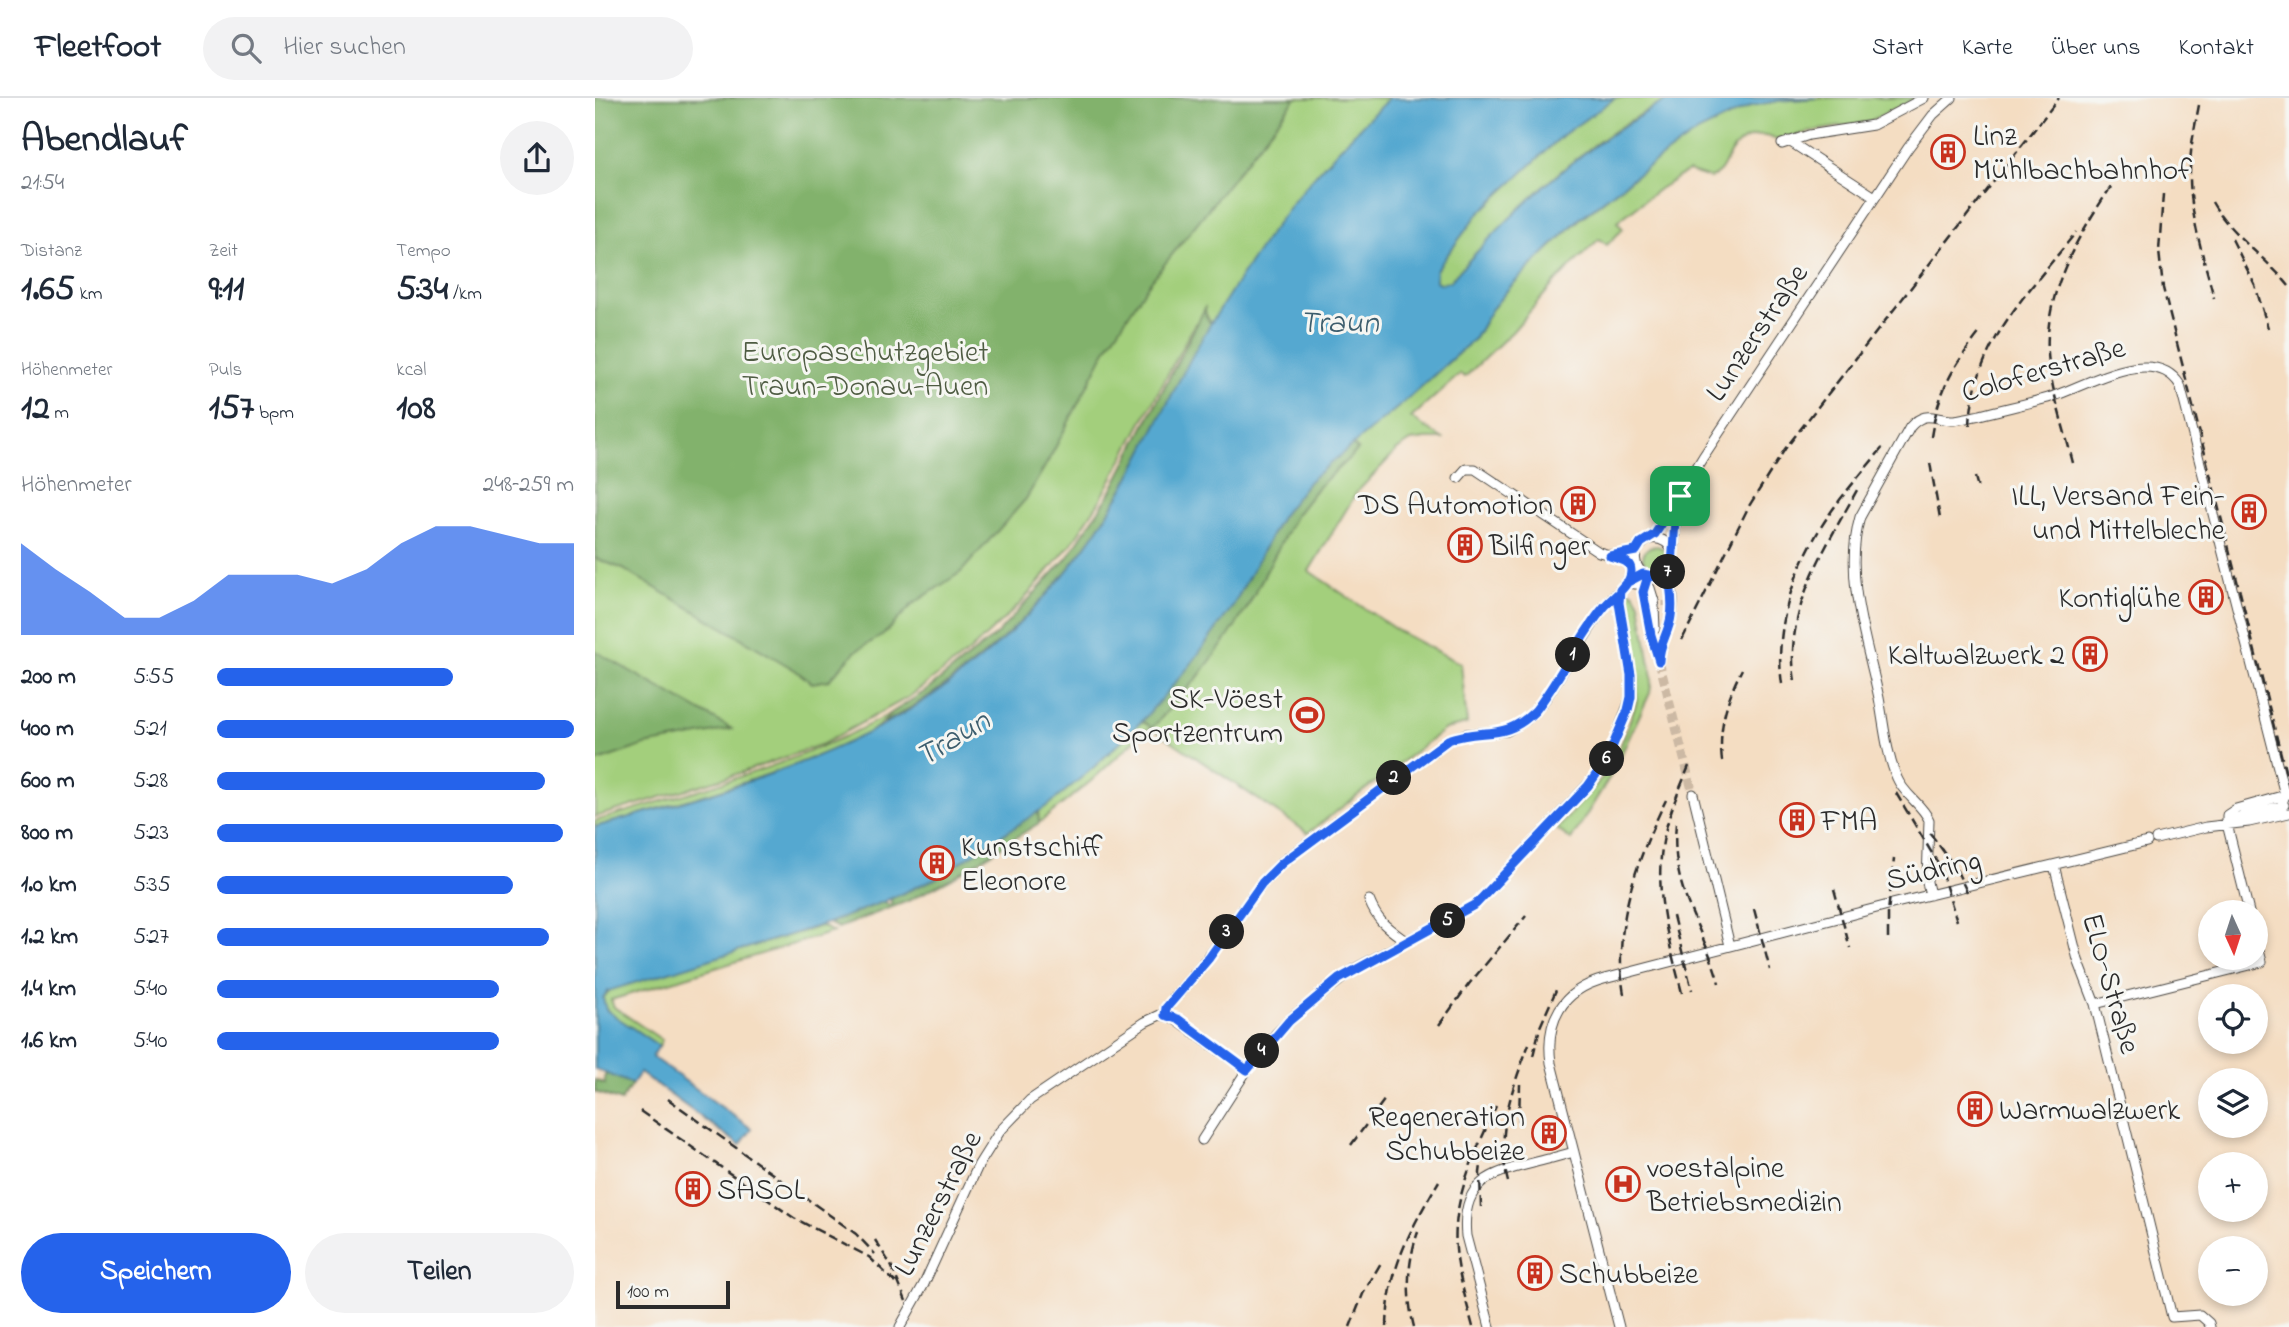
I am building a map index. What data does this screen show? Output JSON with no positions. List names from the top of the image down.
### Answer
{
  "streets": {
    "street": [
      "Lunzerstraße",
      "Coloferstraße",
      "Südring",
      "ELO-Straße"
    ]
  },
  "crossings": [
    ["Coloferstraße", "Südring"],
    ["Südring", "ELO-Straße"]
  ],
  "water": ["Traun"],
  "parks": ["Europaschutzgebiet Traun-Donau-Auen"],
  "places": {
    "building": [
      "Linz Mühlbachbahnhof",
      "DS Automotion",
      "ILL, Versand Fein- und Mittelbleche",
      "Bilfinger",
      "Kontiglühe",
      "Kaltwalzwerk 2",
      "FMA",
      "Kunstschiff Eleonore",
      "Warmwalzwerk",
      "Regeneration Schubbeize",
      "SASOL",
      "Schubbeize"
    ],
    "sports": ["SK-Vöest Sportzentrum"],
    "hospital": ["voestalpine Betriebsmedizin"]
  },
  "scale_bar": "100 m",
  "north": "bottom",
  "page": {
    "header": "Fleetfoot",
    "search": "Hier suchen",
    "nav": [
      "Start",
      "Karte",
      "Über uns",
      "Kontakt"
    ],
    "heading": ["Abendlauf", "21:54"],
    "stats": [
      ["Distanz", "1.65 km"],
      ["Zeit", "9:11"],
      ["Tempo", "5:34 /km"],
      ["Höhenmeter", "12 m"],
      ["Puls", "157 bpm"],
      ["kcal", "108"]
    ],
    "chart": ["Höhenmeter", "248–259 m"],
    "pins": [
      "7",
      "1",
      "6",
      "2",
      "5",
      "3",
      "4"
    ],
    "list": [
      {
        "name": "200 m",
        "note": "5:55"
      },
      {
        "name": "400 m",
        "note": "5:21"
      },
      {
        "name": "600 m",
        "note": "5:28"
      },
      {
        "name": "800 m",
        "note": "5:23"
      },
      {
        "name": "1.0 km",
        "note": "5:35"
      },
      {
        "name": "1.2 km",
        "note": "5:27"
      },
      {
        "name": "1.4 km",
        "note": "5:40"
      },
      {
        "name": "1.6 km",
        "note": "5:40"
      }
    ],
    "map_buttons": ["+", "−"],
    "buttons": ["Speichern", "Teilen"],
    "scale": "100 m"
  }
}
